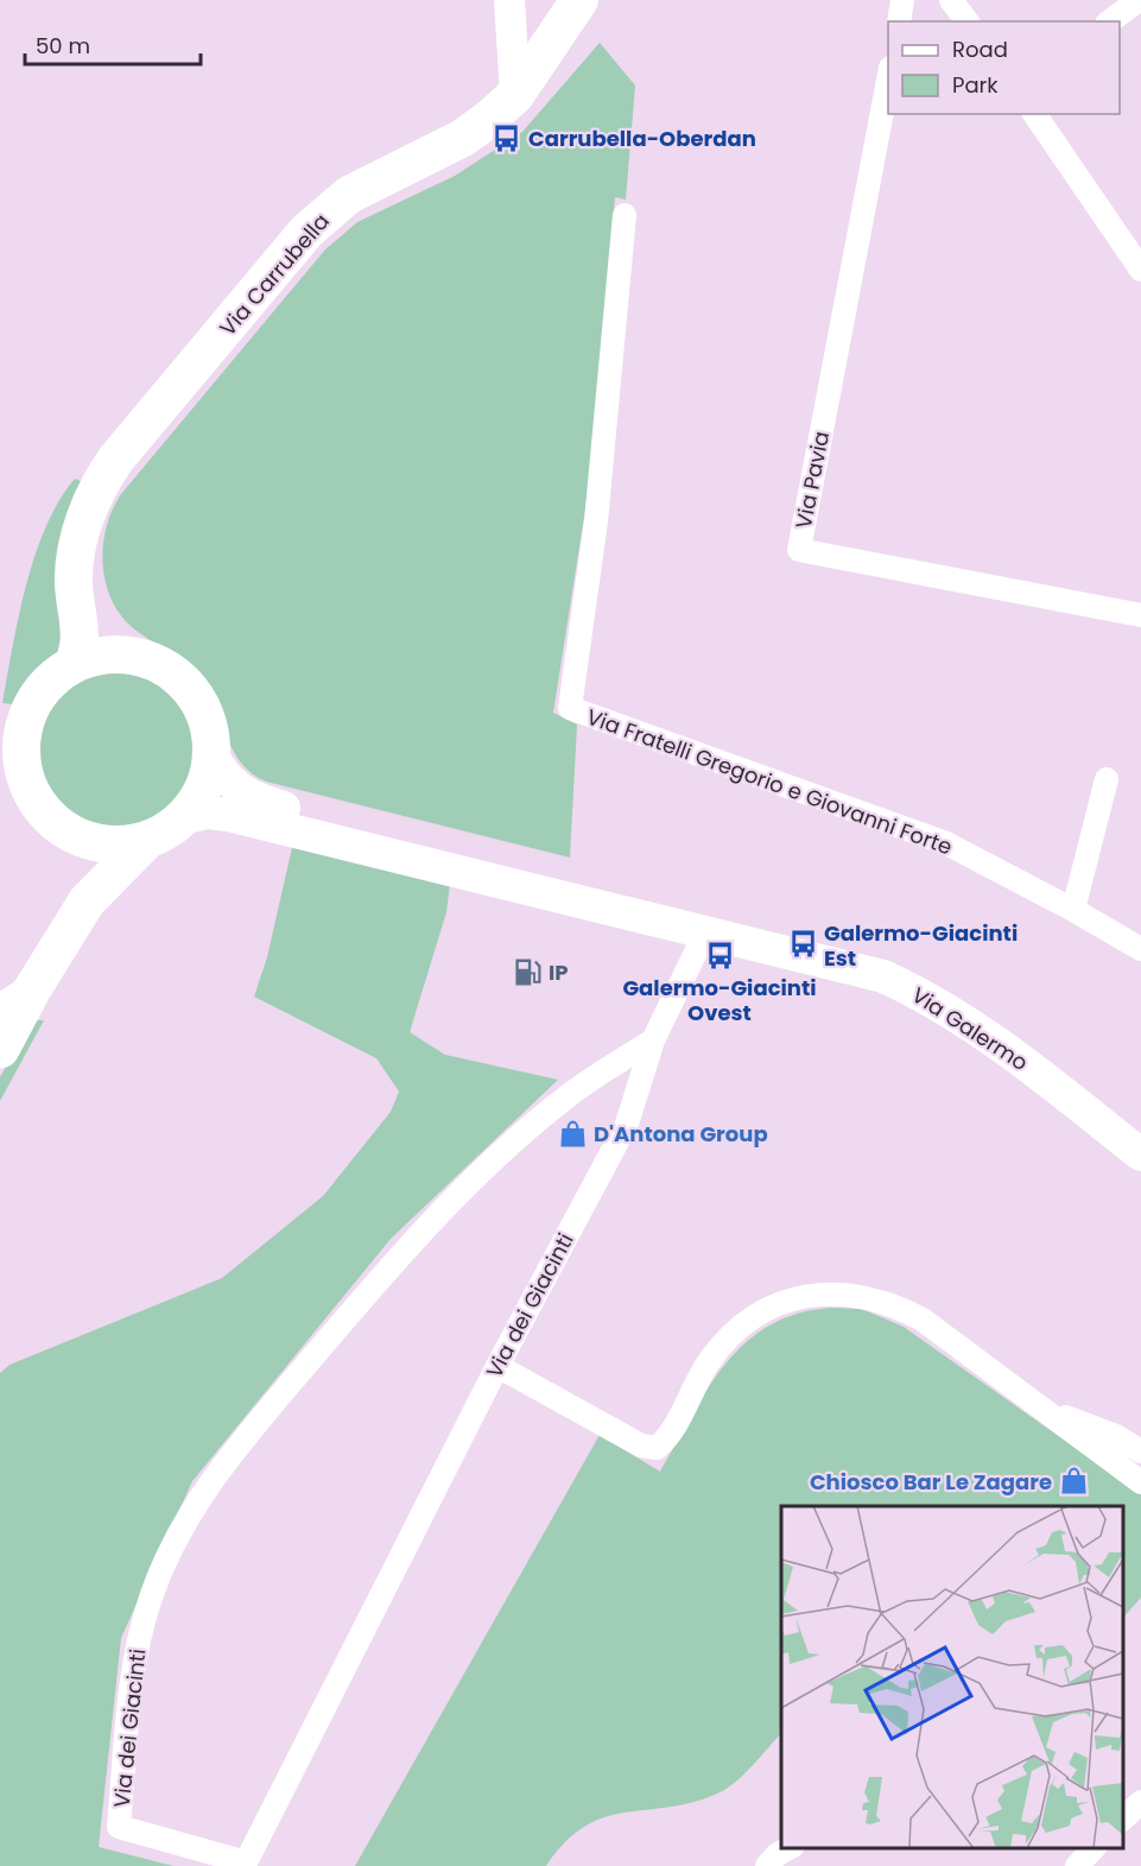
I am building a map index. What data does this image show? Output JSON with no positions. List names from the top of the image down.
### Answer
{
  "streets": {
    "main road": ["Via Carrubella", "Via Galermo"],
    "street": ["Via Pavia", "Via Fratelli Gregorio e Giovanni Forte", "Via dei Giacinti"]
  },
  "crossings": [
    ["Via Galermo", "Via dei Giacinti"]
  ],
  "places": {
    "bus stop": ["Carrubella-Oberdan", "Galermo-Giacinti Est", "Galermo-Giacinti Ovest"],
    "fuel station": ["IP"],
    "shop": ["D'Antona Group", "Chiosco Bar Le Zagare"]
  },
  "legend": ["Road", "Park"],
  "scale_bar": "50 m"
}
